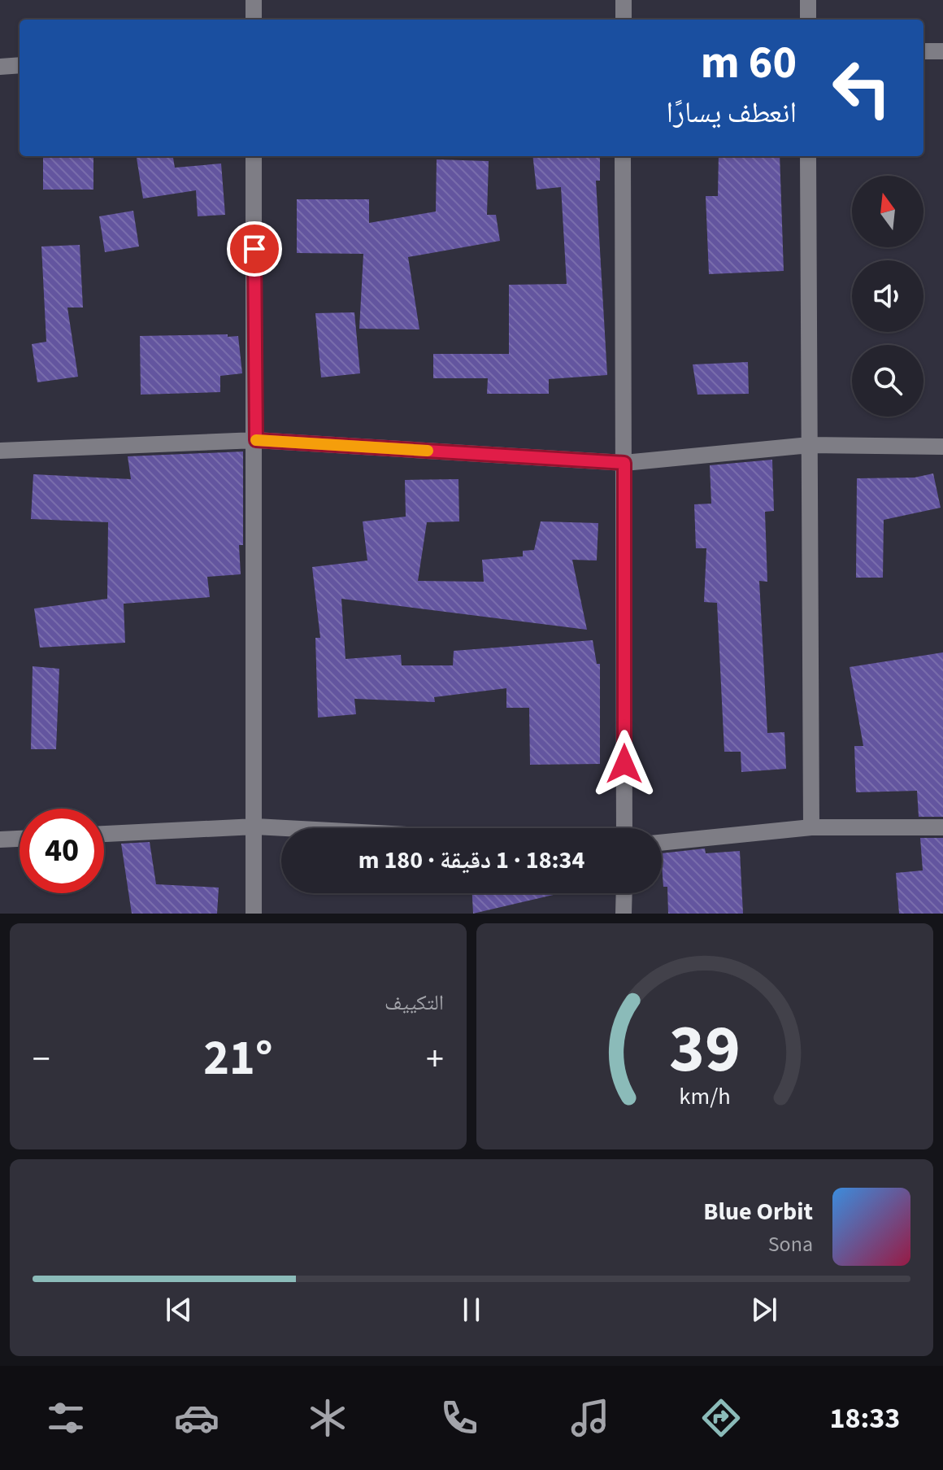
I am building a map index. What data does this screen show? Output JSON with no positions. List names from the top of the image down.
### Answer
{
  "north": "top",
  "page": {
    "turn": ["60 m", "انعطف يسارًا"],
    "limit": "40",
    "trip": "18:34 · 1 دقيقة · 180 m",
    "tile": "التكييف",
    "heat": ["−", "21°", "+"],
    "song": ["Blue Orbit", "Sona"],
    "tabs": "18:33",
    "gauge": ["39", "km/h"]
  }
}
